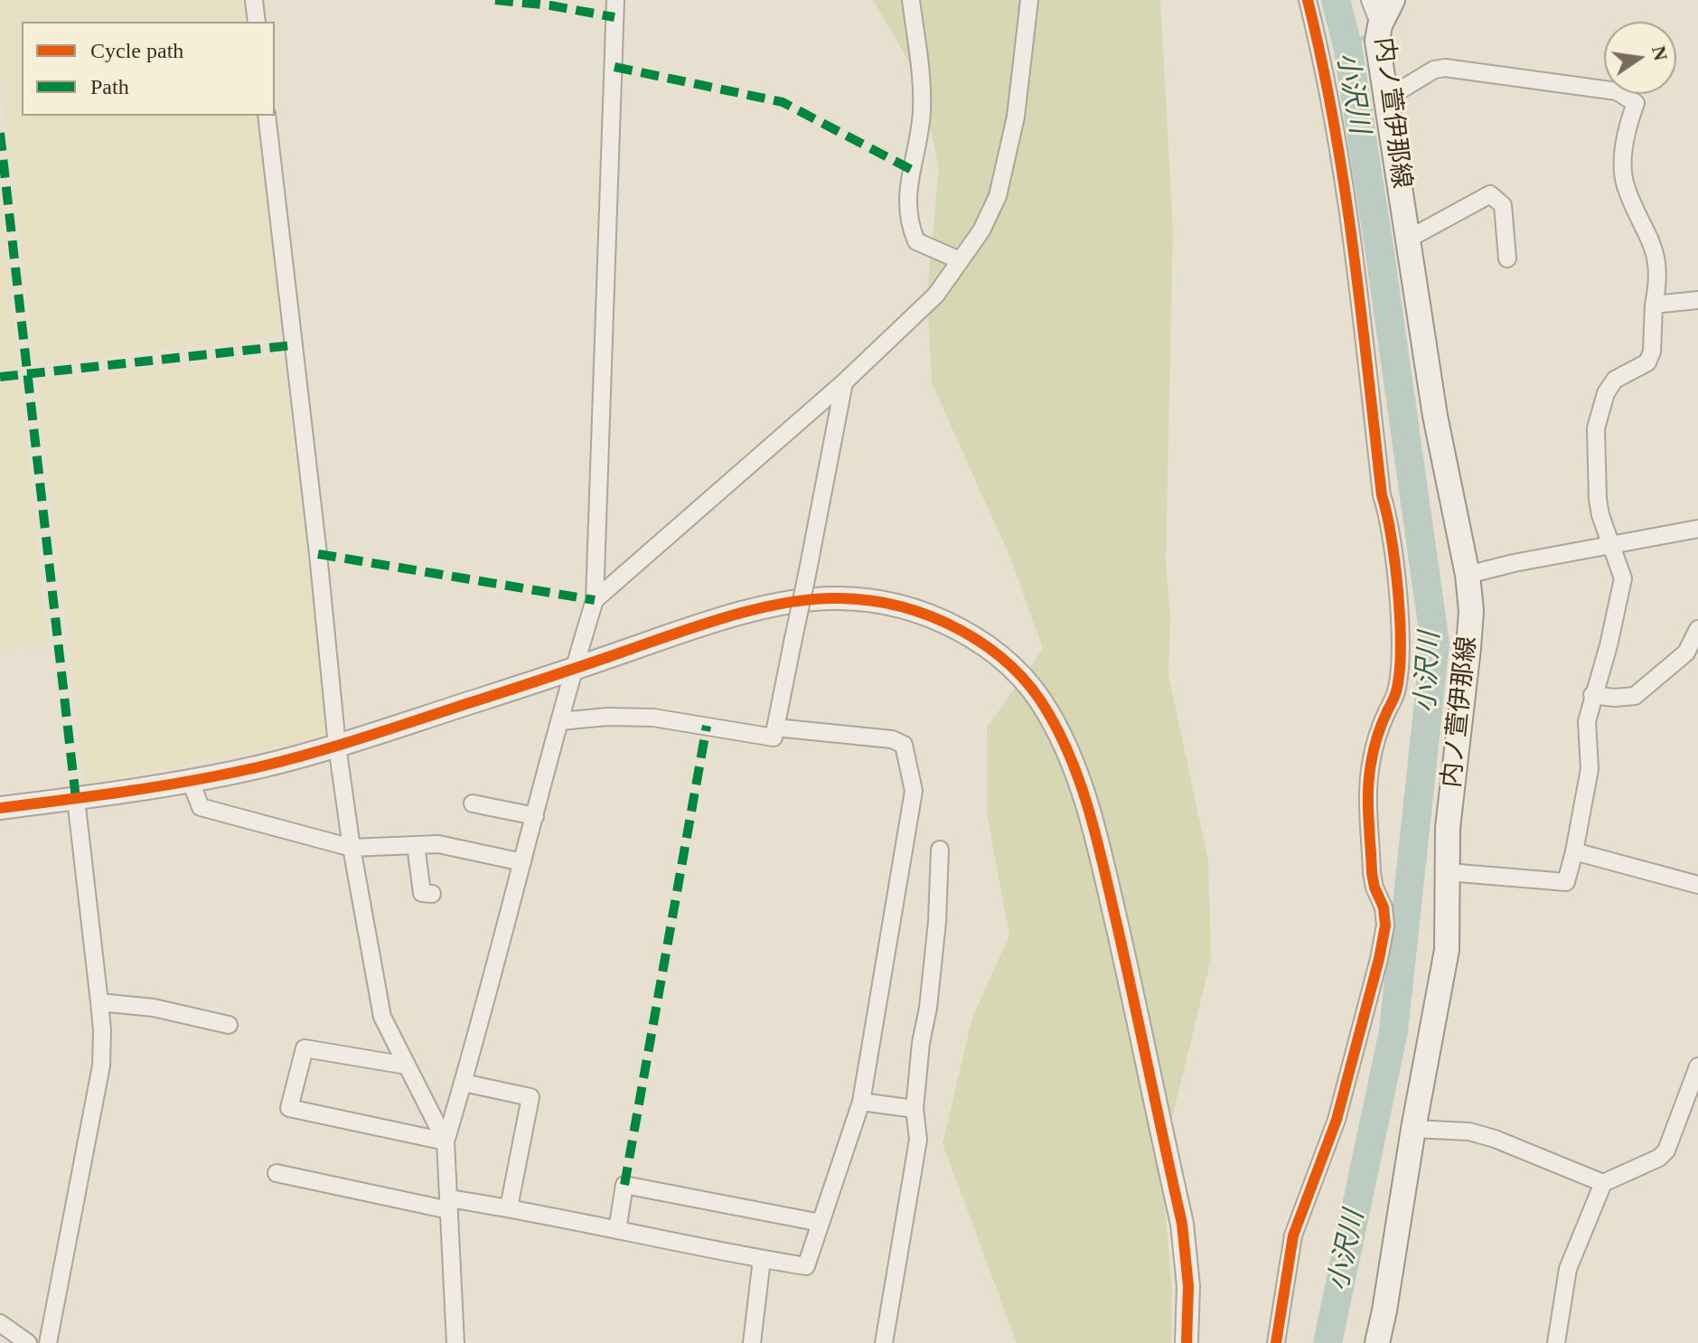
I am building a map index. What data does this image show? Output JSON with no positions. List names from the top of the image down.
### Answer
{
  "streets": {
    "main road": ["内ノ萱伊那線"]
  },
  "water": ["小沢川"],
  "legend": ["Cycle path", "Path"],
  "north": "right"
}
